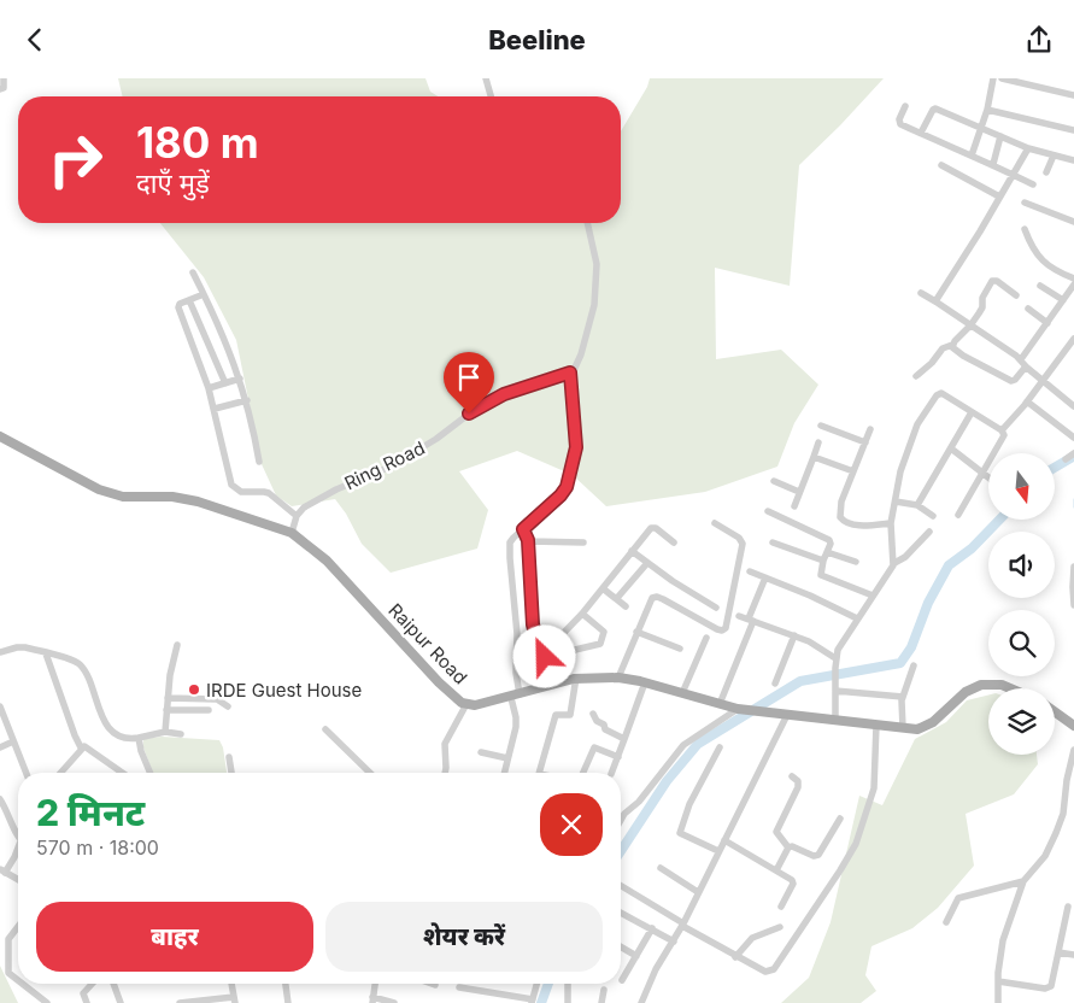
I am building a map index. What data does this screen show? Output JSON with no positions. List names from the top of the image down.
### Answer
{
  "streets": {
    "main road": ["Raipur Road"],
    "street": ["Ring Road"]
  },
  "places": ["IRDE Guest House"],
  "north": "bottom",
  "page": {
    "header": "Beeline",
    "turn": ["180 m", "दाएँ मुड़ें"],
    "heading": ["2 मिनट", "570 m · 18:00"],
    "buttons": ["बाहर", "शेयर करें"]
  }
}
